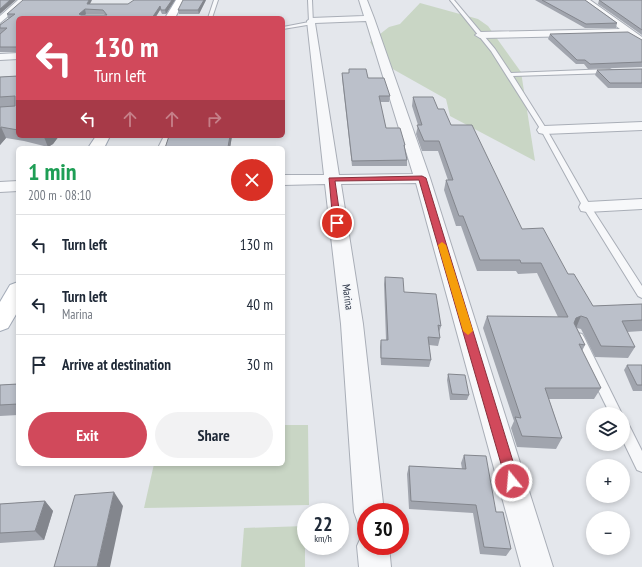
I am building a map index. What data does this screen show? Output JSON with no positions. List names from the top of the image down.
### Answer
{
  "streets": {
    "street": ["Marina"]
  },
  "page": {
    "turn": ["130 m", "Turn left"],
    "heading": ["1 min", "200 m · 08:10"],
    "list": [
      {
        "name": "Turn left",
        "value": "130 m"
      },
      {
        "name": "Turn left",
        "note": "Marina",
        "value": "40 m"
      },
      {
        "name": "Arrive at destination",
        "value": "30 m"
      }
    ],
    "buttons": ["Exit", "Share"],
    "map_buttons": ["+", "−"],
    "speed": "22 km/h",
    "limit": "30"
  }
}
